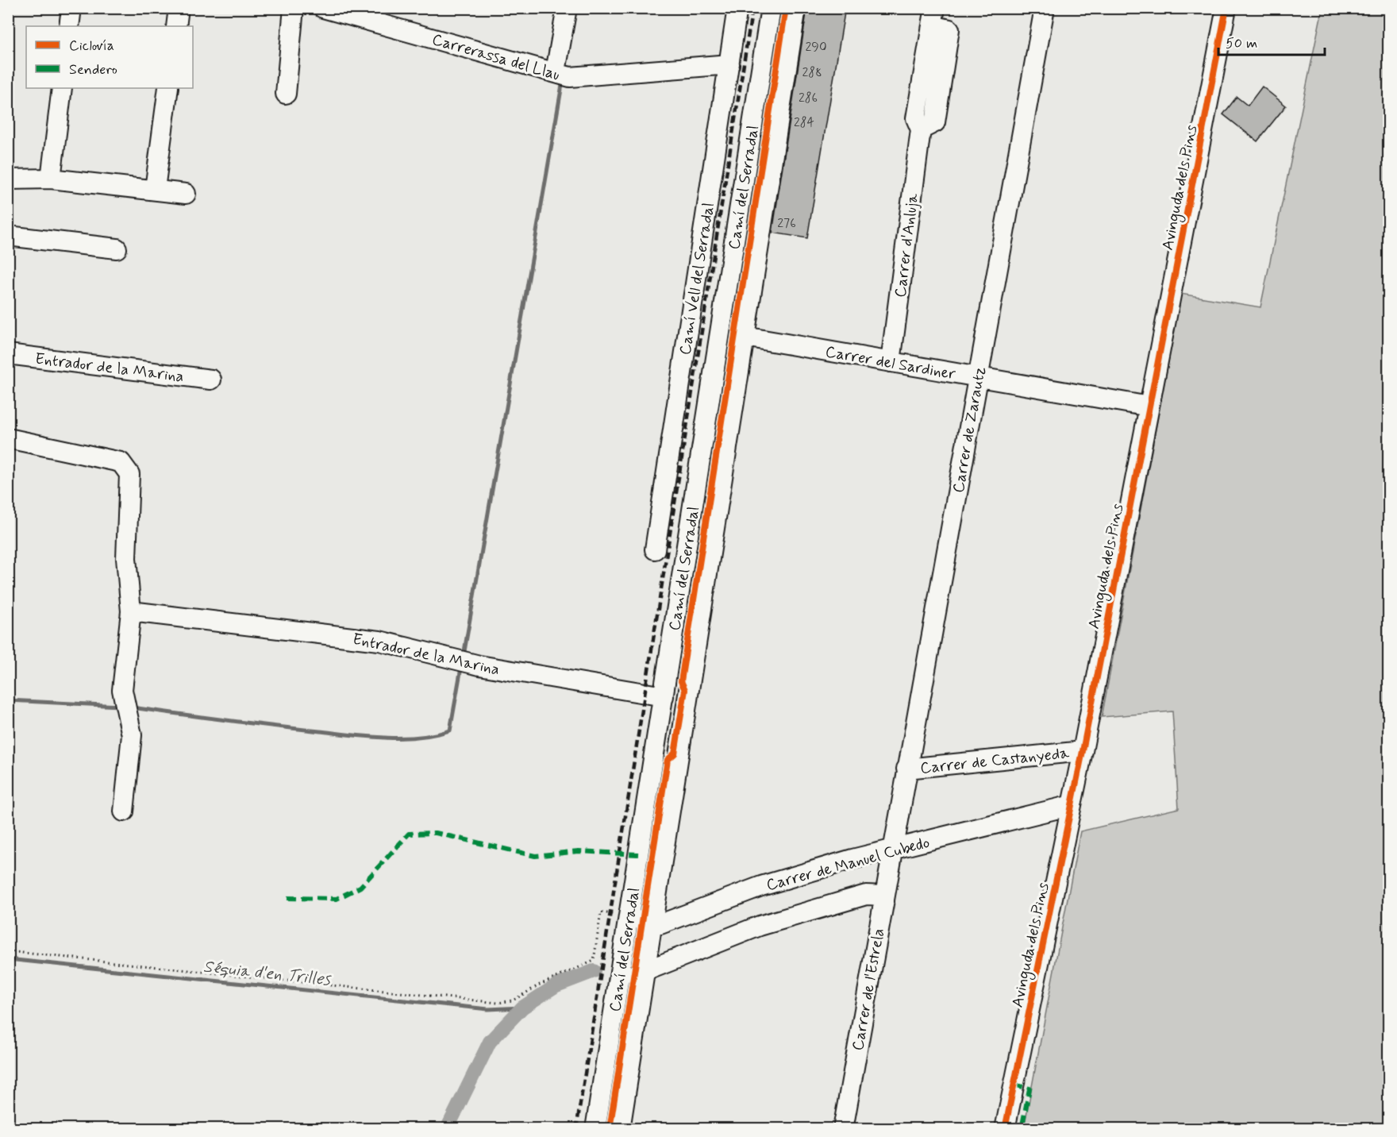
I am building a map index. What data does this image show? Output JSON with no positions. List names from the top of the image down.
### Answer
{
  "streets": {
    "street": [
      "Carrerassa del Llau",
      "Camí del Serradal",
      "Avinguda dels Pins",
      "Carrer d'Anluja",
      "Camí Vell del Serradal",
      "Carrer del Sardiner",
      "Entrador de la Marina",
      "Carrer de Zarautz",
      "Carrer de Castanyeda",
      "Carrer de Manuel Cubedo",
      "Carrer de l'Estrela"
    ]
  },
  "crossings": [
    ["Carrerassa del Llau", "Camí Vell del Serradal"],
    ["Camí del Serradal", "Carrer del Sardiner"],
    ["Camí del Serradal", "Entrador de la Marina"],
    ["Camí del Serradal", "Carrer de Manuel Cubedo"],
    ["Avinguda dels Pins", "Carrer del Sardiner"],
    ["Avinguda dels Pins", "Carrer de Castanyeda"],
    ["Avinguda dels Pins", "Carrer de Manuel Cubedo"],
    ["Carrer d'Anluja", "Carrer del Sardiner"],
    ["Carrer del Sardiner", "Carrer de Zarautz"],
    ["Carrer de Zarautz", "Carrer de Castanyeda"],
    ["Carrer de Zarautz", "Carrer de Manuel Cubedo"],
    ["Carrer de Zarautz", "Carrer de l'Estrela"],
    ["Carrer de Manuel Cubedo", "Carrer de l'Estrela"]
  ],
  "water": ["Séquia d'en Trilles"],
  "house_numbers": [
    "290",
    "288",
    "286",
    "284",
    "276"
  ],
  "legend": ["Ciclovía", "Sendero"],
  "scale_bar": "50 m"
}
